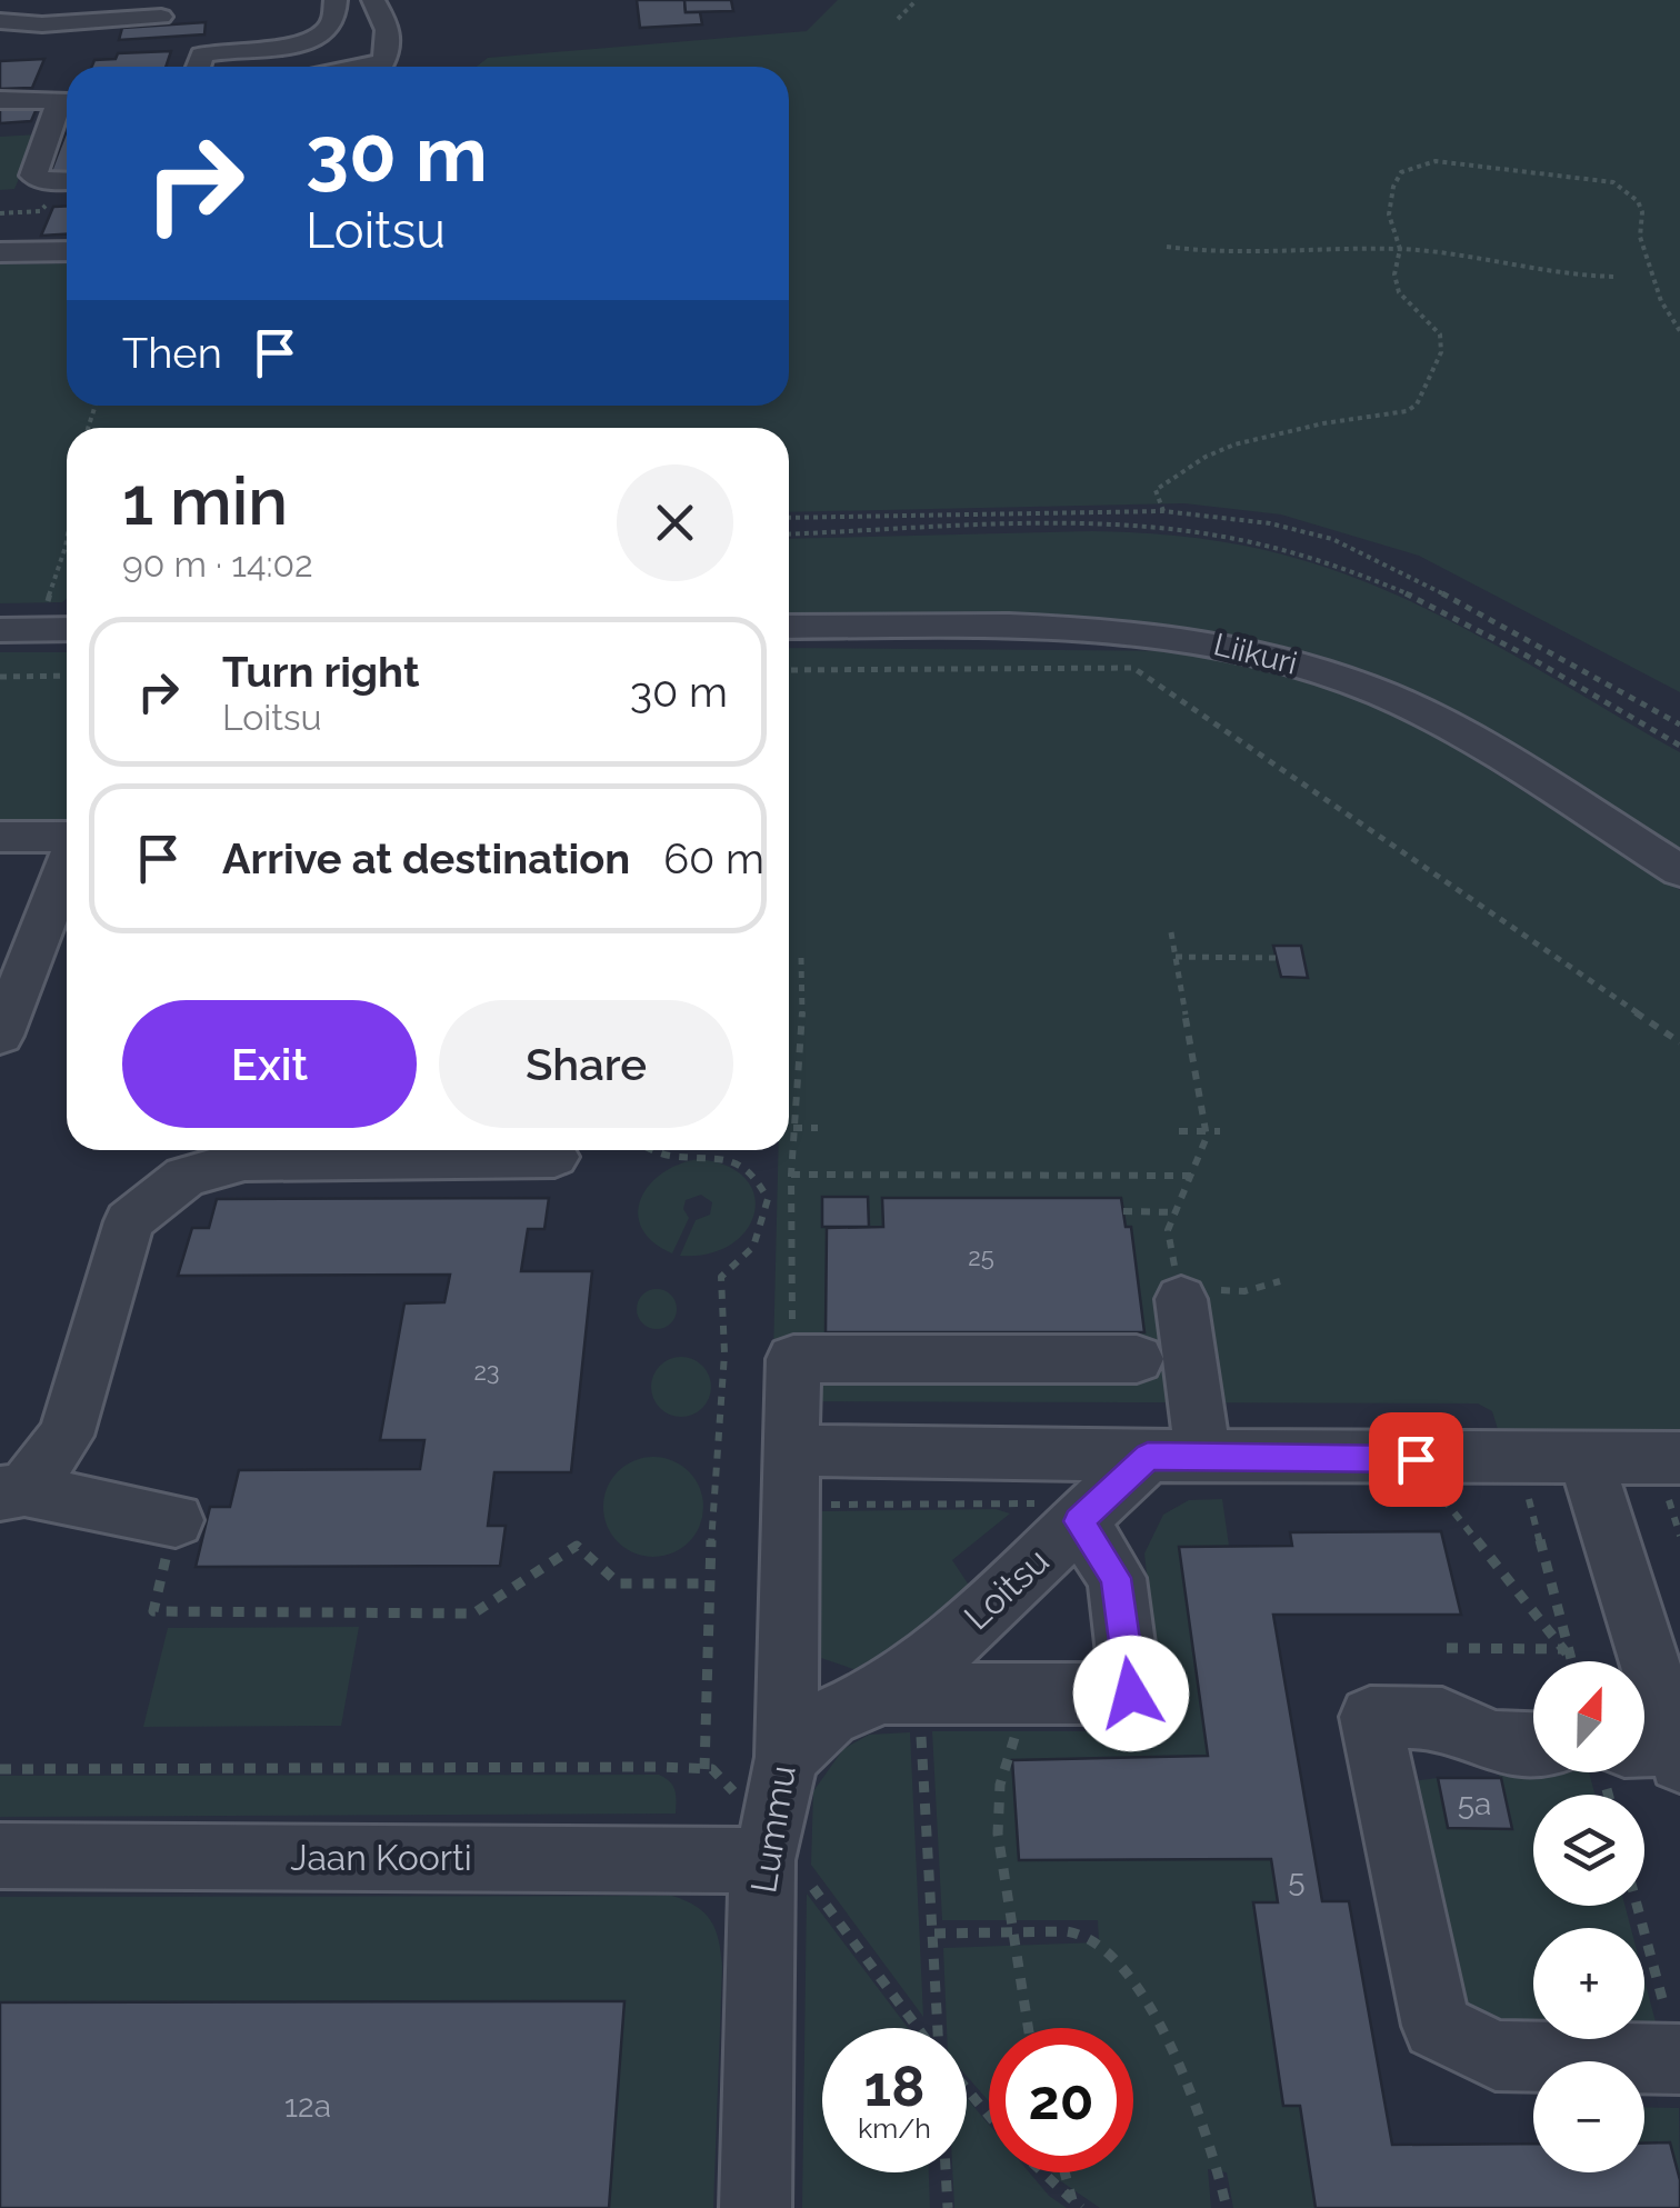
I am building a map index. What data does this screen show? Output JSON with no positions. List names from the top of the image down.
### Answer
{
  "streets": {
    "street": [
      "Liikuri",
      "Loitsu",
      "Lummu",
      "Jaan Koorti"
    ]
  },
  "crossings": [
    ["Loitsu", "Lummu"],
    ["Lummu", "Jaan Koorti"]
  ],
  "house_numbers": [
    "25",
    "23",
    "5a",
    "5",
    "12a"
  ],
  "north": "top",
  "page": {
    "turn": ["30 m", "Loitsu"],
    "then": "Then",
    "heading": ["1 min", "90 m · 14:02"],
    "list": [
      {
        "name": "Turn right",
        "note": "Loitsu",
        "value": "30 m"
      },
      {
        "name": "Arrive at destination",
        "value": "60 m"
      }
    ],
    "buttons": ["Exit", "Share"],
    "map_buttons": ["+", "−"],
    "speed": "18 km/h",
    "limit": "20"
  }
}
